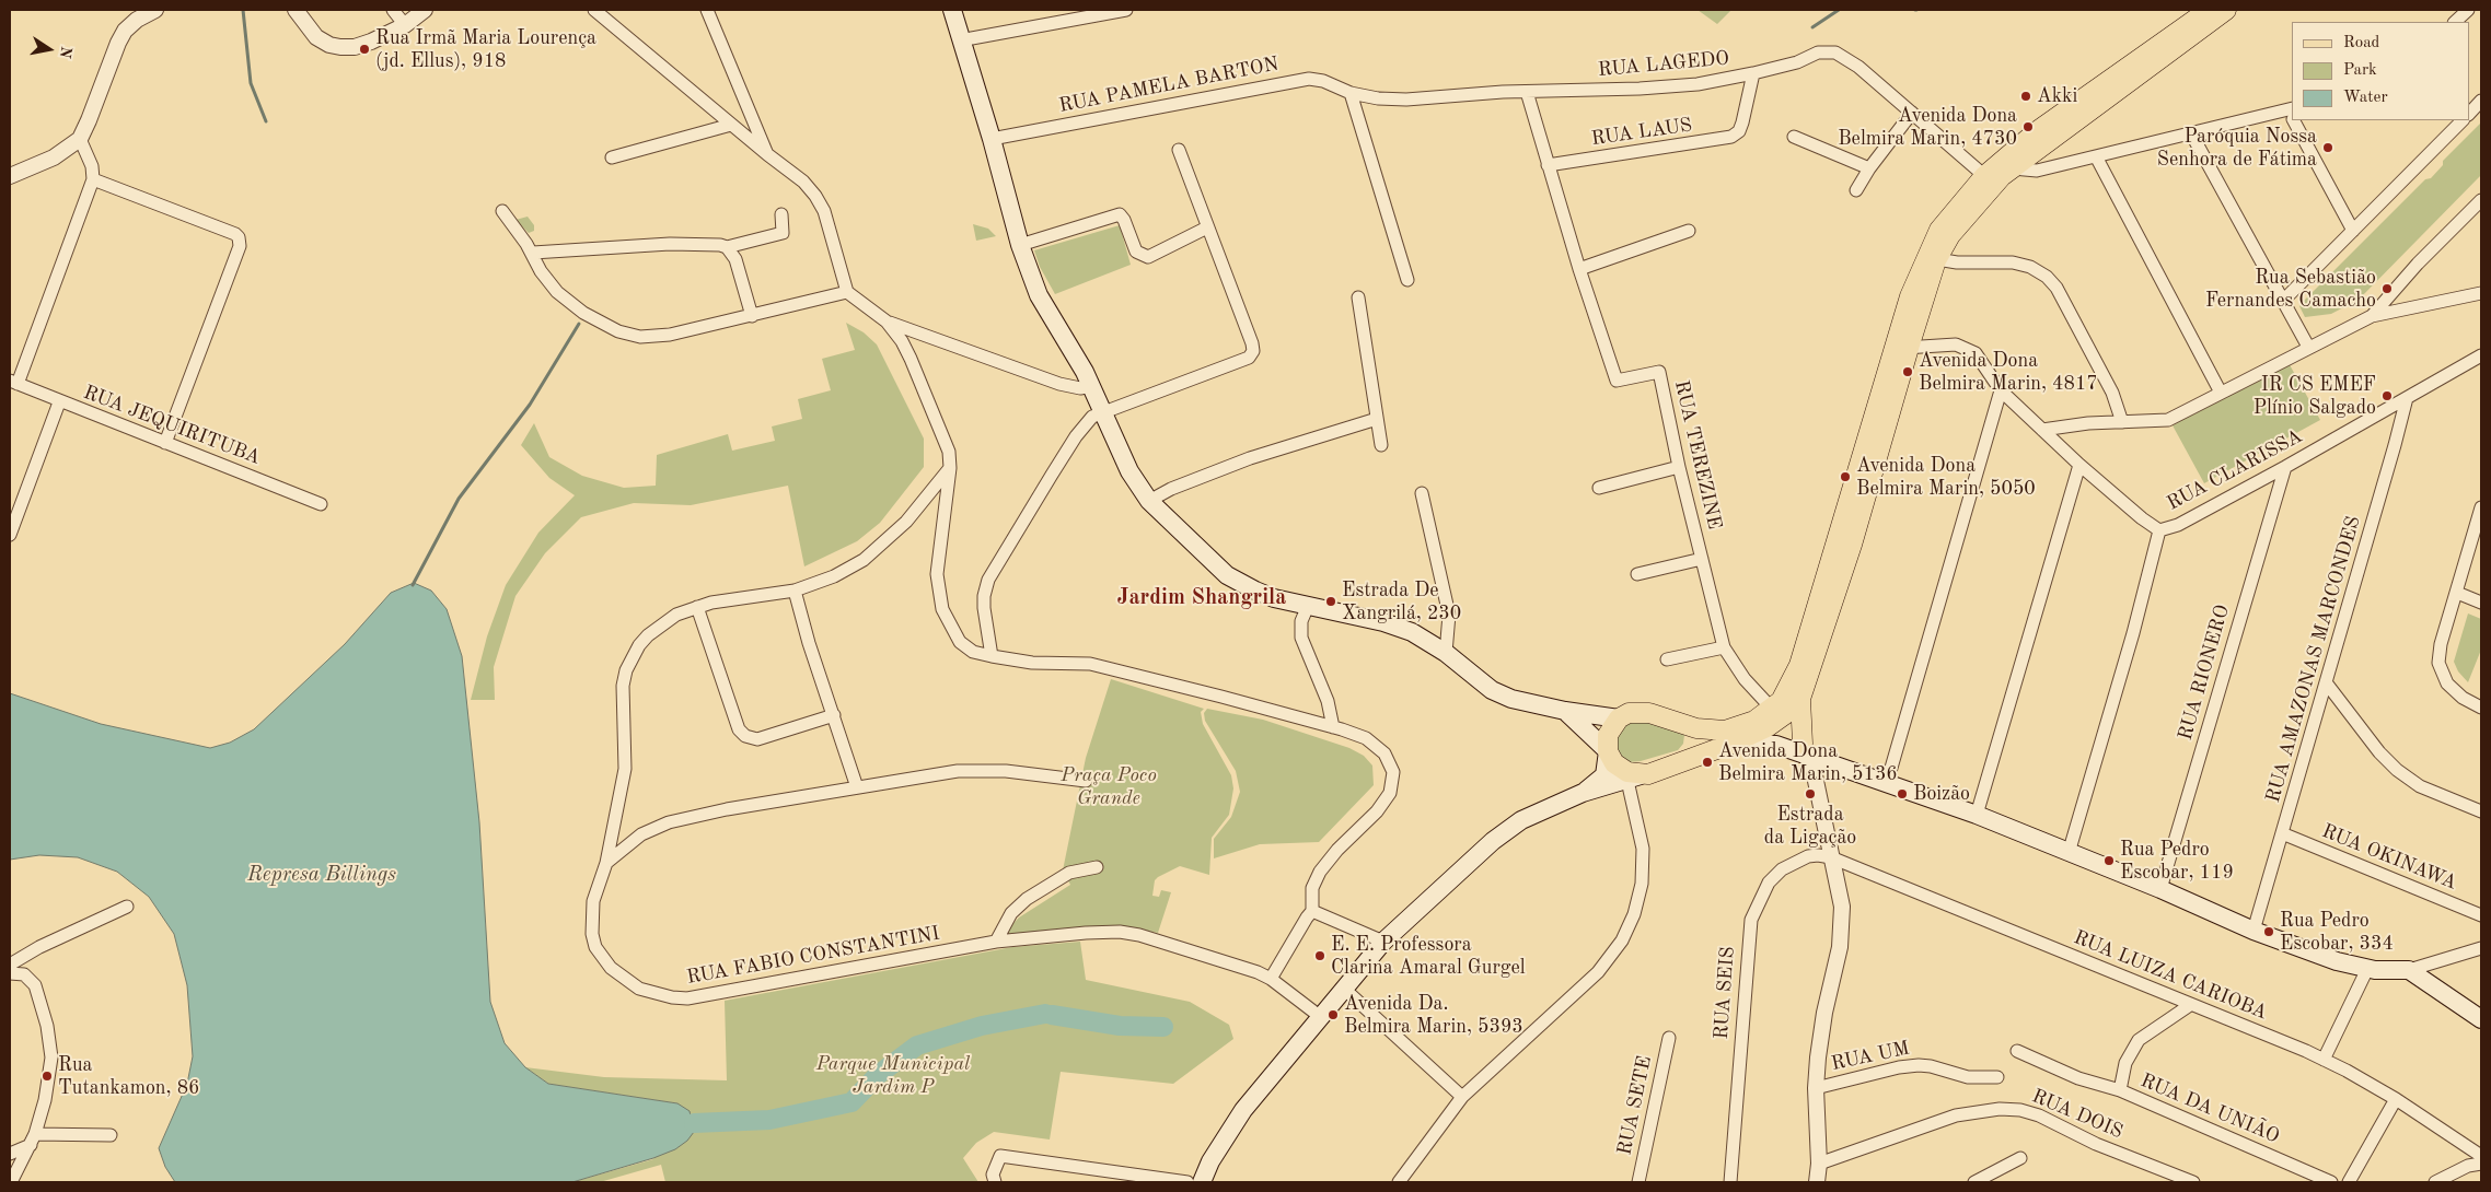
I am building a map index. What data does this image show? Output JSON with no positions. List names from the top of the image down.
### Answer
{
  "streets": {
    "street": [
      "RUA LAGEDO",
      "RUA PAMELA BARTON",
      "RUA LAUS",
      "RUA JEQUIRITUBA",
      "RUA TEREZINE",
      "RUA CLARISSA",
      "RUA AMAZONAS MARCONDES",
      "RUA RIONERO",
      "RUA OKINAWA",
      "RUA FABIO CONSTANTINI",
      "RUA LUIZA CARIOBA",
      "RUA SEIS",
      "RUA UM",
      "RUA SETE",
      "RUA DA UNIÃO",
      "RUA DOIS"
    ]
  },
  "crossings": [
    ["RUA LAGEDO", "RUA PAMELA BARTON"],
    ["RUA LAGEDO", "RUA LAUS"],
    ["RUA LAGEDO", "RUA TEREZINE"],
    ["RUA LAUS", "RUA TEREZINE"],
    ["RUA CLARISSA", "RUA AMAZONAS MARCONDES"],
    ["RUA CLARISSA", "RUA RIONERO"],
    ["RUA AMAZONAS MARCONDES", "RUA OKINAWA"],
    ["RUA LUIZA CARIOBA", "RUA SEIS"],
    ["RUA LUIZA CARIOBA", "RUA DA UNIÃO"]
  ],
  "districts": ["Jardim Shangrila"],
  "water": ["Represa Billings"],
  "parks": ["Praça Poco Grande", "Parque Municipal Jardim P"],
  "places": [
    "Rua Irmã Maria Lourença (jd. Ellus), 918",
    "Akki",
    "Avenida Dona Belmira Marin, 4730",
    "Paróquia Nossa Senhora de Fátima",
    "Rua Sebastião Fernandes Camacho",
    "Avenida Dona Belmira Marin, 4817",
    "IR CS EMEF Plínio Salgado",
    "Avenida Dona Belmira Marin, 5050",
    "Estrada De Xangrilá, 230",
    "Avenida Dona Belmira Marin, 5136",
    "Estrada da Ligação",
    "Boizão",
    "Rua Pedro Escobar, 119",
    "Rua Pedro Escobar, 334",
    "E. E. Professora Clarina Amaral Gurgel",
    "Avenida Da. Belmira Marin, 5393",
    "Rua Tutankamon, 86"
  ],
  "legend": ["Road", "Park", "Water"],
  "north": "right"
}
